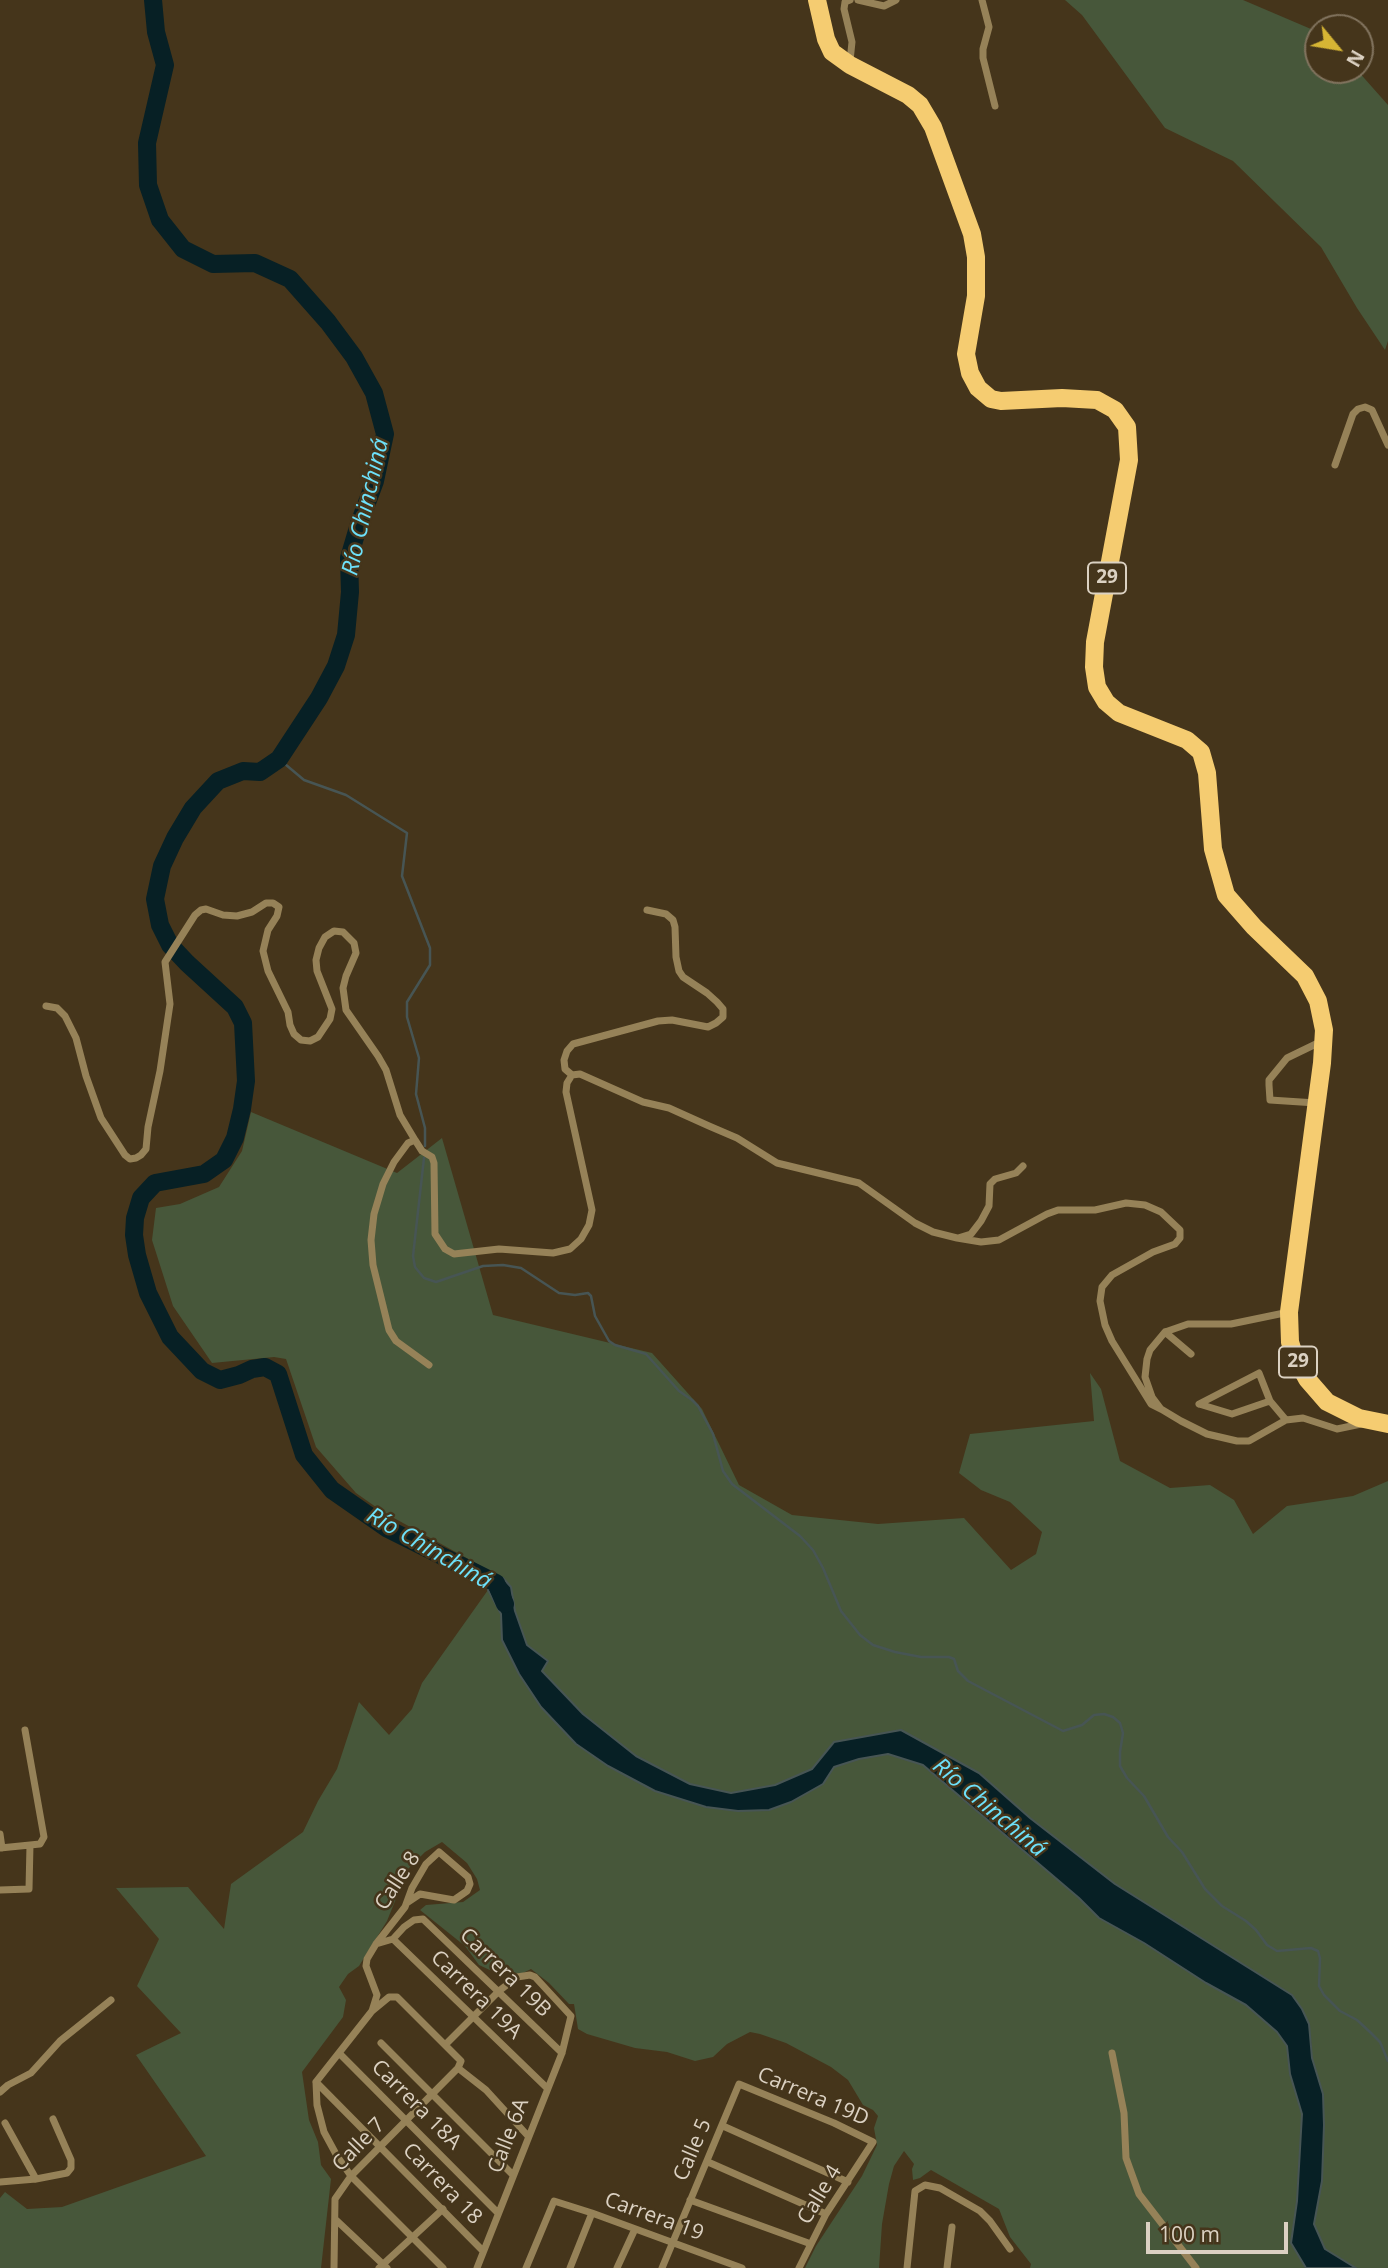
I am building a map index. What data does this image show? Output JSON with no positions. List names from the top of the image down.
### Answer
{
  "streets": {
    "main road": ["29"],
    "street": [
      "Calle 8",
      "Carrera 19B",
      "Carrera 19A",
      "Carrera 19D",
      "Carrera 18A",
      "Calle 6A",
      "Calle 7",
      "Calle 5",
      "Carrera 18",
      "Calle 4",
      "Carrera 19"
    ]
  },
  "crossings": [
    ["Carrera 19B", "Carrera 19A"],
    ["Carrera 19B", "Calle 6A"],
    ["Carrera 19A", "Calle 6A"],
    ["Carrera 19D", "Calle 5"],
    ["Carrera 19D", "Calle 4"],
    ["Carrera 18A", "Calle 6A"],
    ["Carrera 18A", "Calle 7"],
    ["Calle 6A", "Carrera 18"],
    ["Calle 7", "Carrera 18"],
    ["Calle 5", "Carrera 19"]
  ],
  "water": ["Río Chinchiná"],
  "scale_bar": "100 m",
  "north": "bottom right"
}
